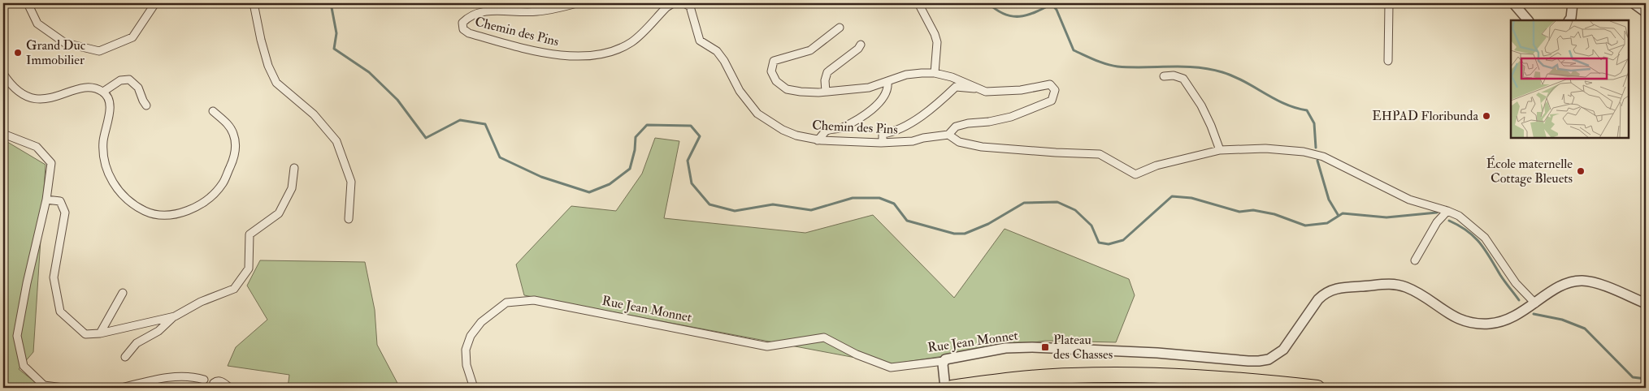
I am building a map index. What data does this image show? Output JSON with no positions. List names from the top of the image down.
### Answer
{
  "streets": {
    "street": ["Chemin des Pins", "Rue Jean Monnet"]
  },
  "places": {
    "other": ["Grand Duc Immobilier", "EHPAD Floribunda", "École maternelle Cottage Bleuets"],
    "transit": ["Plateau des Chasses"]
  }
}
